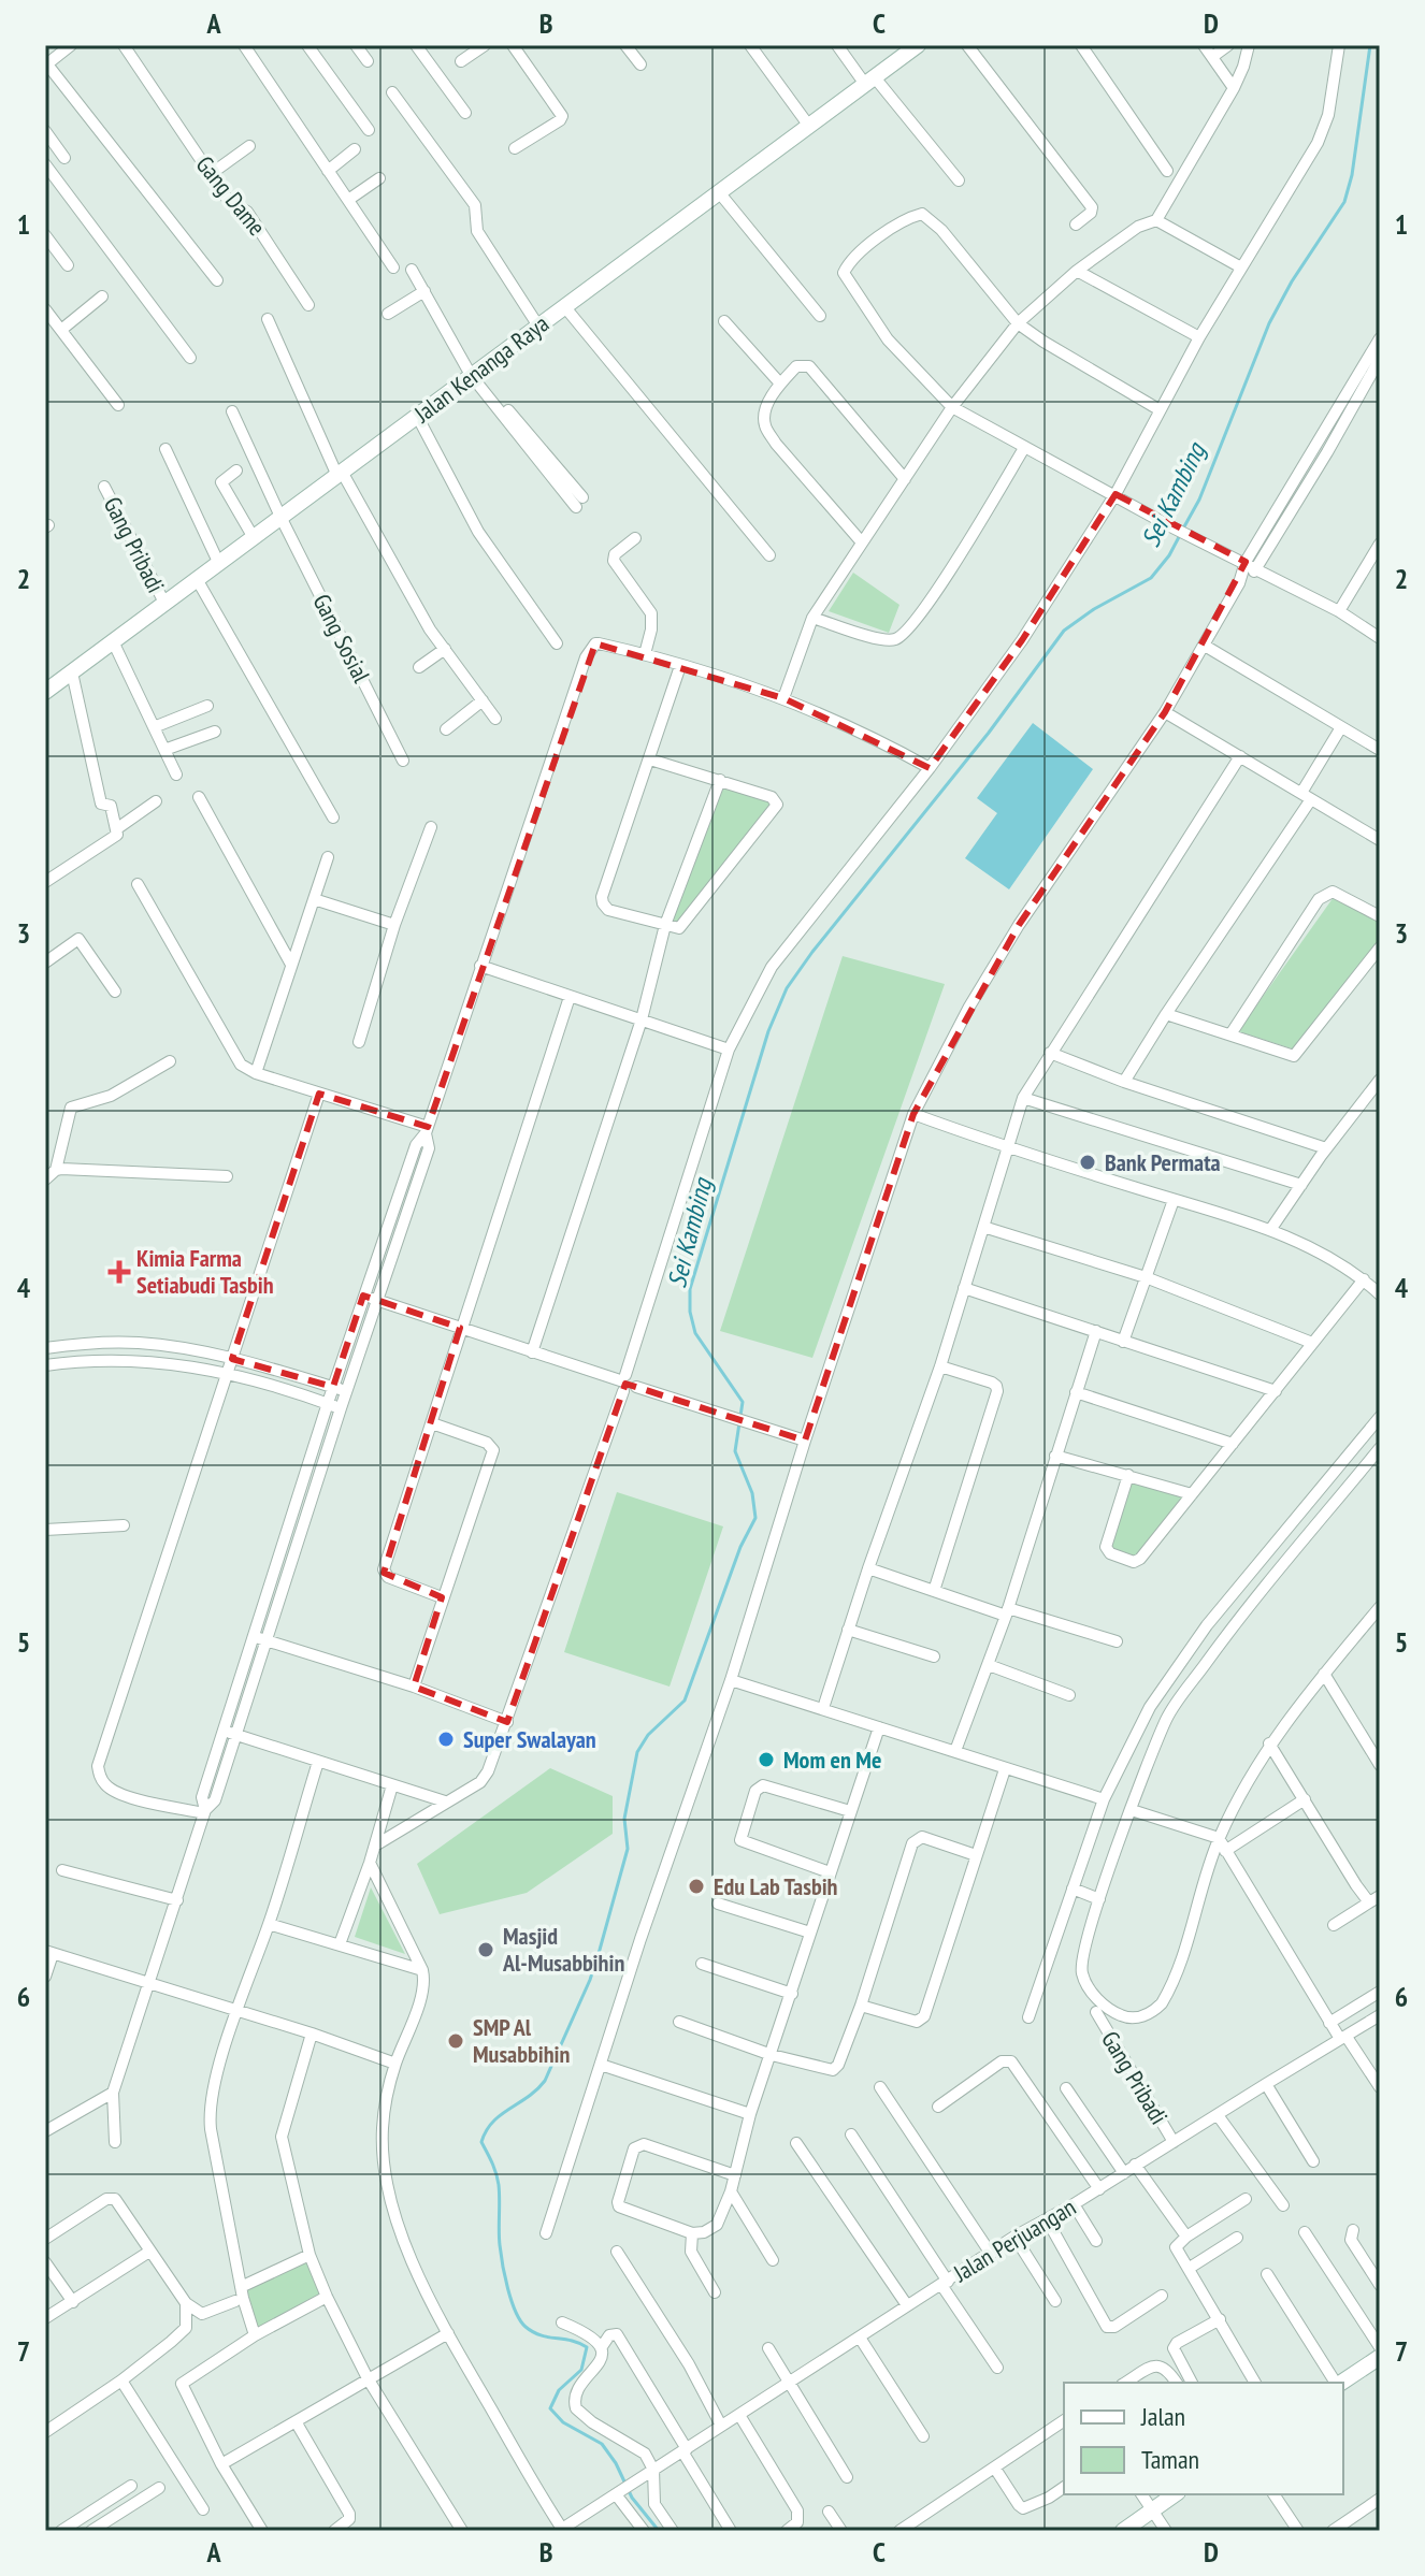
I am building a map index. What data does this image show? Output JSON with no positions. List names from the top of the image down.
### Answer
{
  "streets": {
    "street": [
      "Gang Dame",
      "Jalan Kenanga Raya",
      "Gang Pribadi",
      "Gang Sosial",
      "Jalan Perjuangan"
    ]
  },
  "crossings": [
    ["Jalan Kenanga Raya", "Gang Pribadi"],
    ["Jalan Kenanga Raya", "Gang Sosial"],
    ["Gang Pribadi", "Jalan Perjuangan"]
  ],
  "water": ["Sei Kambing"],
  "places": {
    "other": [
      "Bank Permata",
      "Super Swalayan",
      "Mom en Me",
      "Edu Lab Tasbih",
      "Masjid Al-Musabbihin",
      "SMP Al Musabbihin"
    ],
    "health": ["Kimia Farma Setiabudi Tasbih"]
  },
  "legend": ["Jalan", "Taman"],
  "grid": {
    "columns": [
      "A",
      "B",
      "C",
      "D"
    ],
    "rows": [
      "1",
      "2",
      "3",
      "4",
      "5",
      "6",
      "7"
    ]
  }
}
